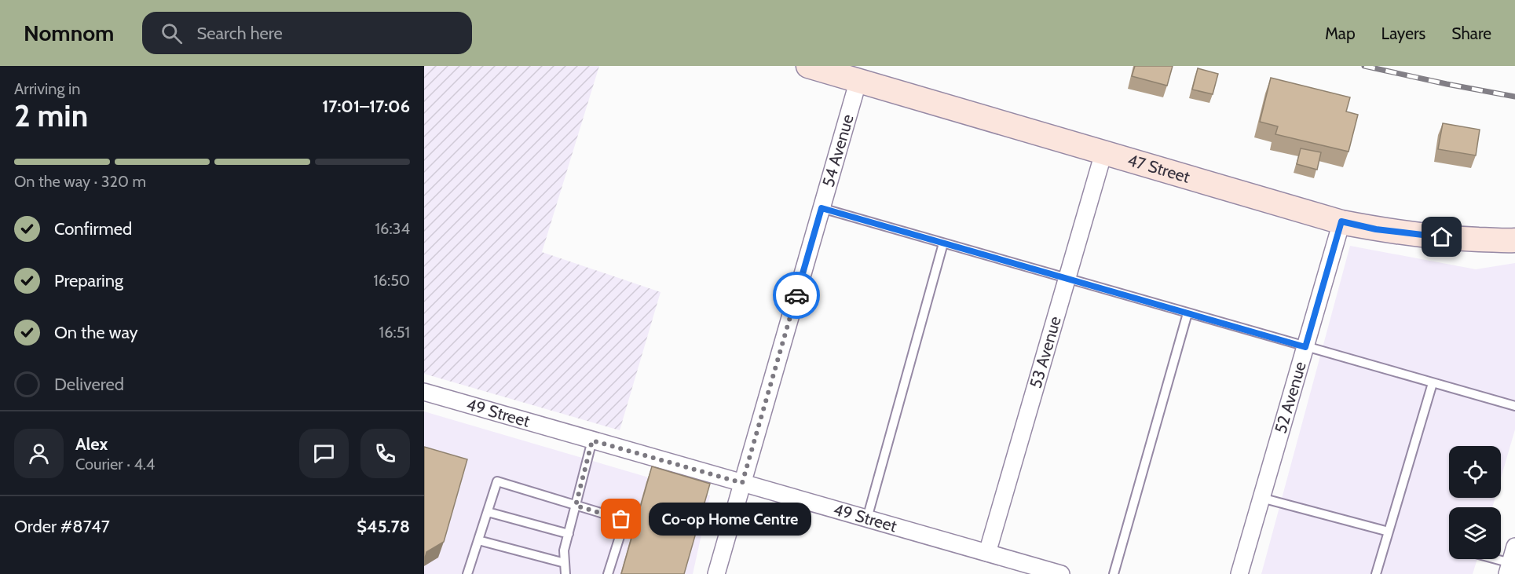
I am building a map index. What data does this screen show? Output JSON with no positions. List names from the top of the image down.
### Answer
{
  "streets": {
    "street": [
      "54 Avenue",
      "47 Street",
      "53 Avenue",
      "52 Avenue",
      "49 Street"
    ]
  },
  "crossings": [
    ["54 Avenue", "47 Street"],
    ["54 Avenue", "49 Street"],
    ["47 Street", "53 Avenue"],
    ["47 Street", "52 Avenue"],
    ["53 Avenue", "49 Street"]
  ],
  "places": ["Co-op Home Centre"],
  "page": {
    "header": "Nomnom",
    "search": "Search here",
    "nav": ["Map", "Layers", "Share"],
    "heading": ["2 min", "Arriving in", "17:01–17:06"],
    "panel": [
      "Alex",
      "Courier · 4.4",
      "Order #8747",
      "$45.78"
    ],
    "bar": "On the way · 320 m",
    "list": [
      ["Confirmed", "16:34"],
      ["Preparing", "16:50"],
      ["On the way", "16:51"],
      "Delivered"
    ],
    "bubble": "Co-op Home Centre"
  }
}
